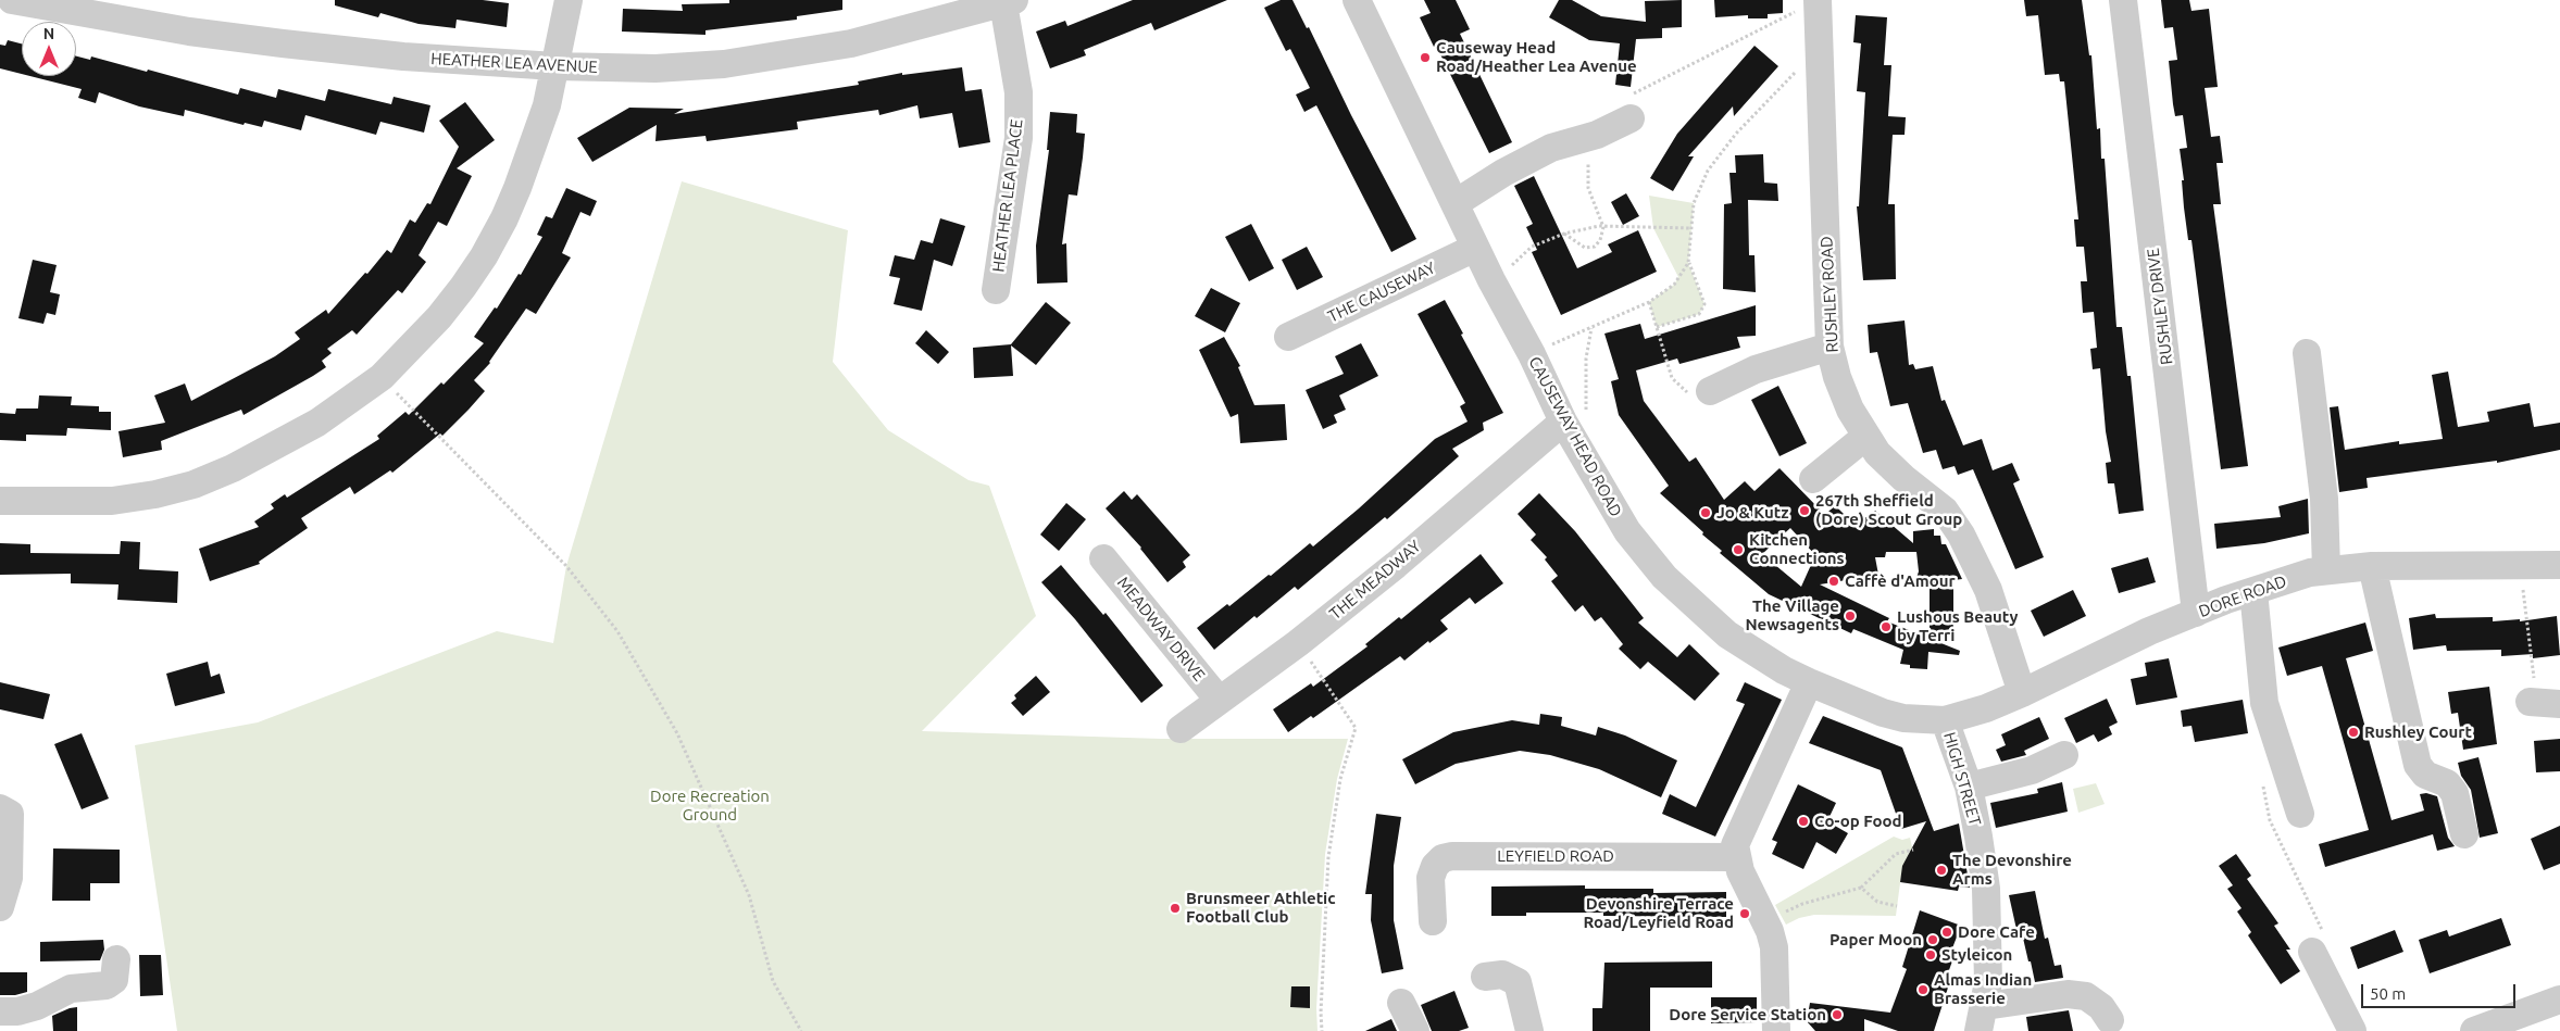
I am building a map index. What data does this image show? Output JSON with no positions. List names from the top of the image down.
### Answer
{
  "streets": {
    "street": [
      "HEATHER LEA AVENUE",
      "HEATHER LEA PLACE",
      "THE CAUSEWAY",
      "RUSHLEY ROAD",
      "RUSHLEY DRIVE",
      "CAUSEWAY HEAD ROAD",
      "THE MEADWAY",
      "DORE ROAD",
      "MEADWAY DRIVE",
      "HIGH STREET",
      "LEYFIELD ROAD"
    ]
  },
  "crossings": [
    ["HEATHER LEA AVENUE", "HEATHER LEA PLACE"],
    ["THE CAUSEWAY", "CAUSEWAY HEAD ROAD"],
    ["RUSHLEY ROAD", "DORE ROAD"],
    ["RUSHLEY DRIVE", "DORE ROAD"],
    ["CAUSEWAY HEAD ROAD", "THE MEADWAY"],
    ["CAUSEWAY HEAD ROAD", "DORE ROAD"],
    ["CAUSEWAY HEAD ROAD", "HIGH STREET"],
    ["THE MEADWAY", "MEADWAY DRIVE"],
    ["DORE ROAD", "HIGH STREET"]
  ],
  "parks": ["Dore Recreation Ground"],
  "places": [
    "Causeway Head Road/Heather Lea Avenue",
    "267th Sheffield (Dore) Scout Group",
    "Jo & Kutz",
    "Kitchen Connections",
    "Caffè d'Amour",
    "The Village Newsagents",
    "Lushous Beauty by Terri",
    "Rushley Court",
    "Co-op Food",
    "The Devonshire Arms",
    "Brunsmeer Athletic Football Club",
    "Devonshire Terrace Road/Leyfield Road",
    "Dore Cafe",
    "Paper Moon",
    "Styleicon",
    "Almas Indian Brasserie",
    "Dore Service Station"
  ],
  "scale_bar": "50 m",
  "north": "top"
}
